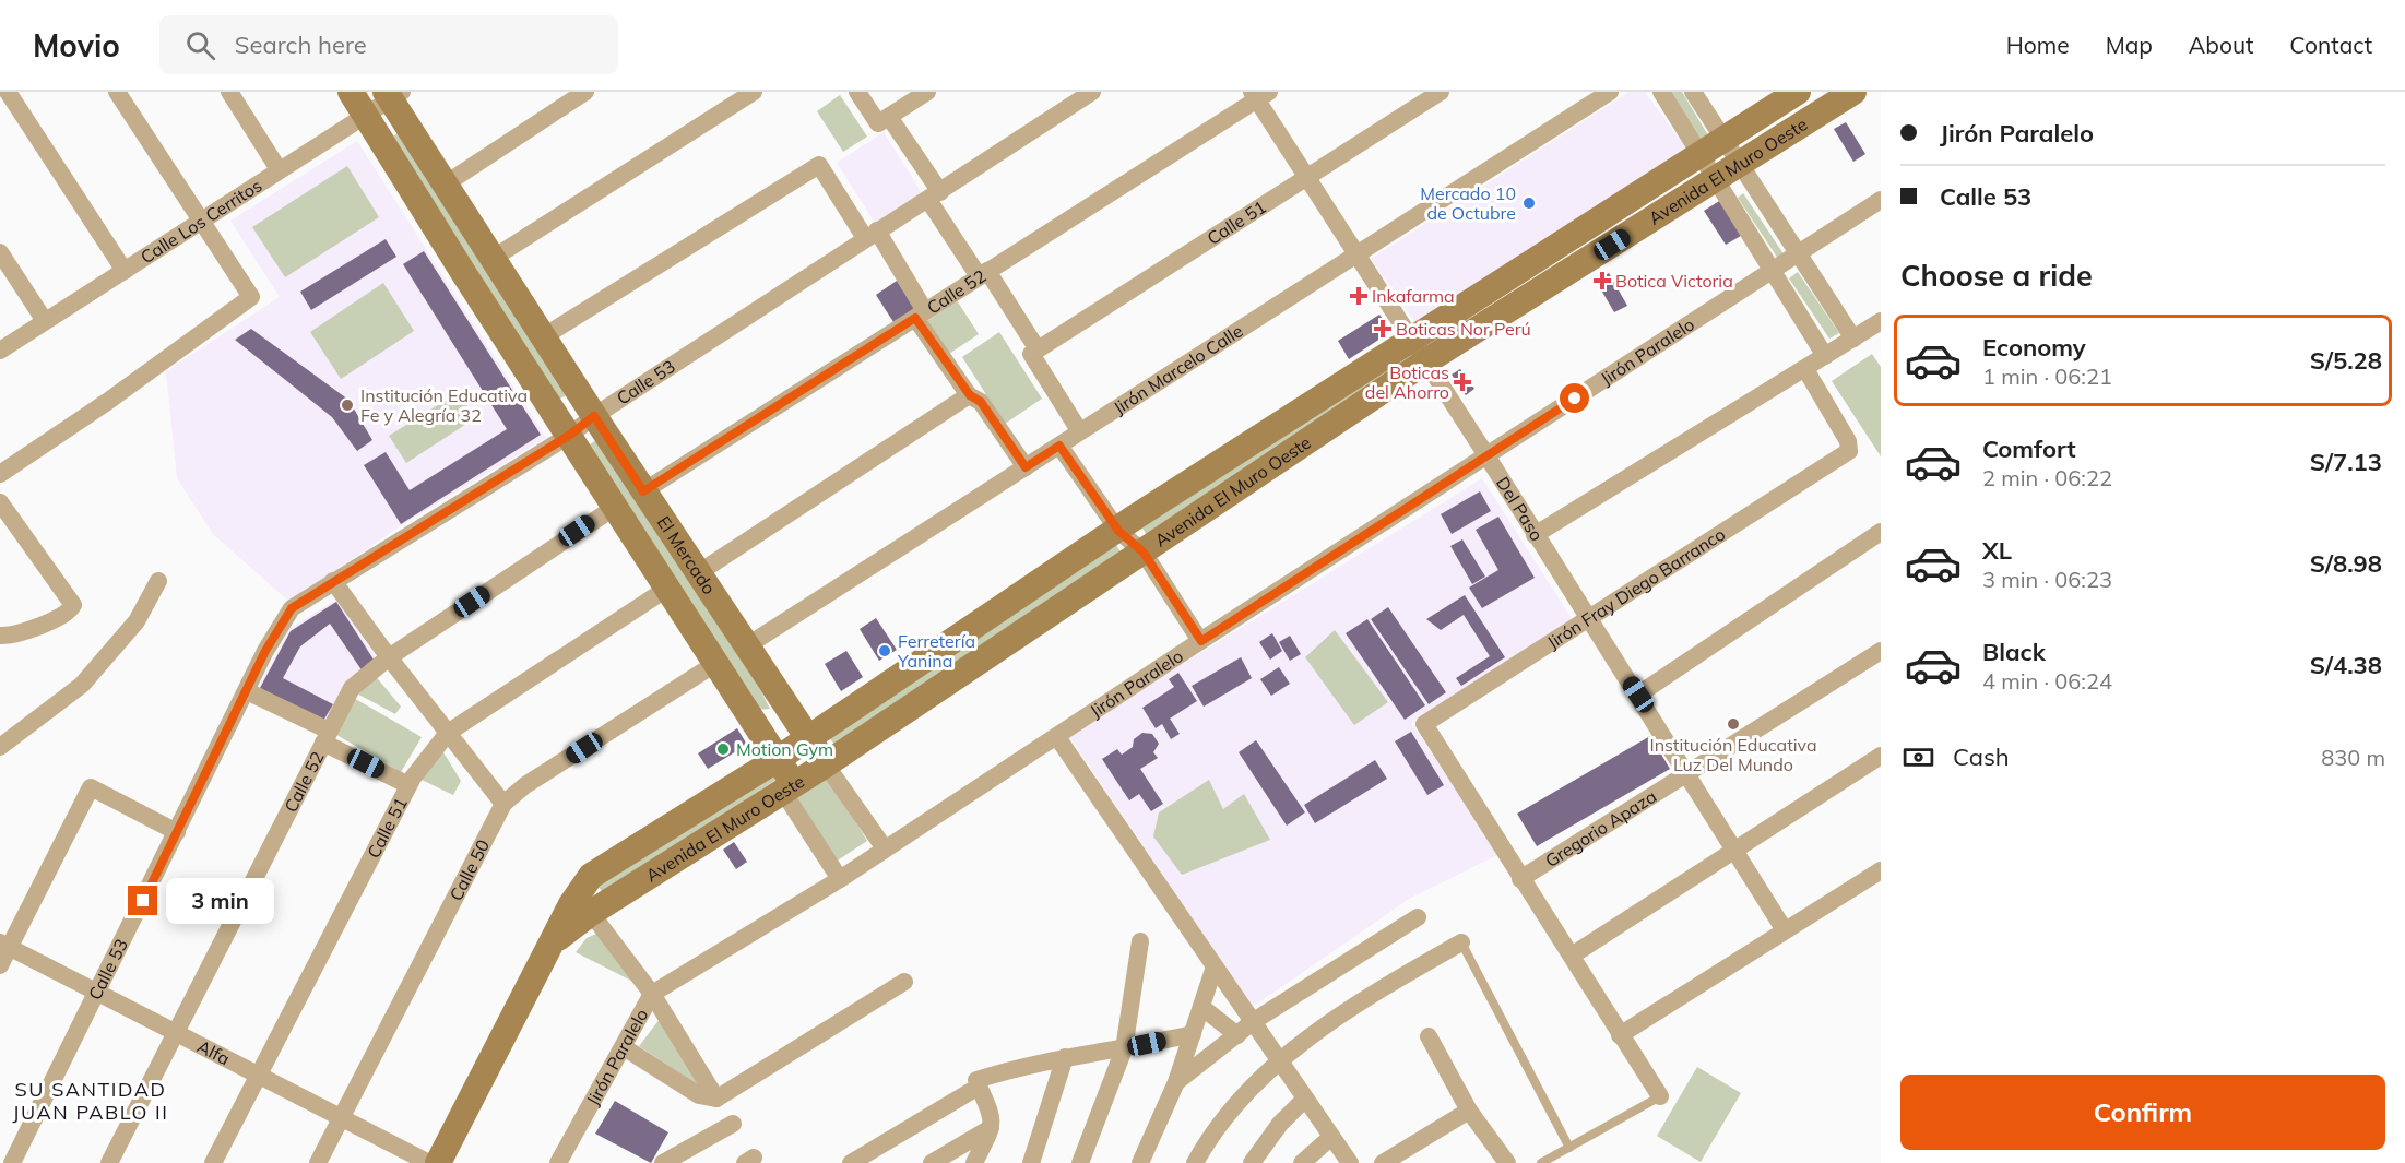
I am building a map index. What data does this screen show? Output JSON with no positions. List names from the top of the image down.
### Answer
{
  "streets": {
    "main road": ["Avenida El Muro Oeste", "El Mercado"],
    "street": [
      "Calle Los Cerritos",
      "Calle 51",
      "Calle 52",
      "Jirón Paralelo",
      "Jirón Marcelo Calle",
      "Calle 53",
      "Del Paso",
      "Jirón Fray Diego Barranco",
      "Gregorio Apaza",
      "Calle 50",
      "Alfa"
    ]
  },
  "crossings": [
    ["Avenida El Muro Oeste", "Del Paso"],
    ["Avenida El Muro Oeste", "El Mercado"],
    ["Calle Los Cerritos", "El Mercado"],
    ["Calle 51", "Del Paso"],
    ["Calle 51", "El Mercado"],
    ["Calle 51", "Alfa"],
    ["Calle 52", "Del Paso"],
    ["Calle 52", "El Mercado"],
    ["Calle 52", "Alfa"],
    ["Jirón Paralelo", "Del Paso"],
    ["Jirón Paralelo", "El Mercado"],
    ["Jirón Marcelo Calle", "Del Paso"],
    ["Jirón Marcelo Calle", "El Mercado"],
    ["Calle 53", "El Mercado"],
    ["Calle 53", "Alfa"],
    ["Del Paso", "Jirón Fray Diego Barranco"],
    ["Del Paso", "Gregorio Apaza"],
    ["El Mercado", "Calle 50"],
    ["Jirón Fray Diego Barranco", "Gregorio Apaza"],
    ["Calle 50", "Alfa"]
  ],
  "districts": ["SU SANTIDAD JUAN PABLO II"],
  "places": {
    "other": [
      "Mercado 10 de Octubre",
      "Institución Educativa Fe y Alegría 32",
      "Ferretería Yanina",
      "Institución Educativa Luz Del Mundo",
      "Motion Gym"
    ],
    "health": [
      "Botica Victoria",
      "Inkafarma",
      "Boticas Nor Perú",
      "Boticas del Ahorro"
    ]
  },
  "page": {
    "header": "Movio",
    "search": "Search here",
    "nav": [
      "Home",
      "Map",
      "About",
      "Contact"
    ],
    "banner": ["Jirón Paralelo", "Calle 53"],
    "heading": "Choose a ride",
    "list": [
      {
        "name": "Economy",
        "note": "1 min · 06:21",
        "value": "S/5.28"
      },
      {
        "name": "Comfort",
        "note": "2 min · 06:22",
        "value": "S/7.13"
      },
      {
        "name": "XL",
        "note": "3 min · 06:23",
        "value": "S/8.98"
      },
      {
        "name": "Black",
        "note": "4 min · 06:24",
        "value": "S/4.38"
      }
    ],
    "pay": ["Cash", "830 m"],
    "bubble": "3 min",
    "buttons": "Confirm"
  }
}
